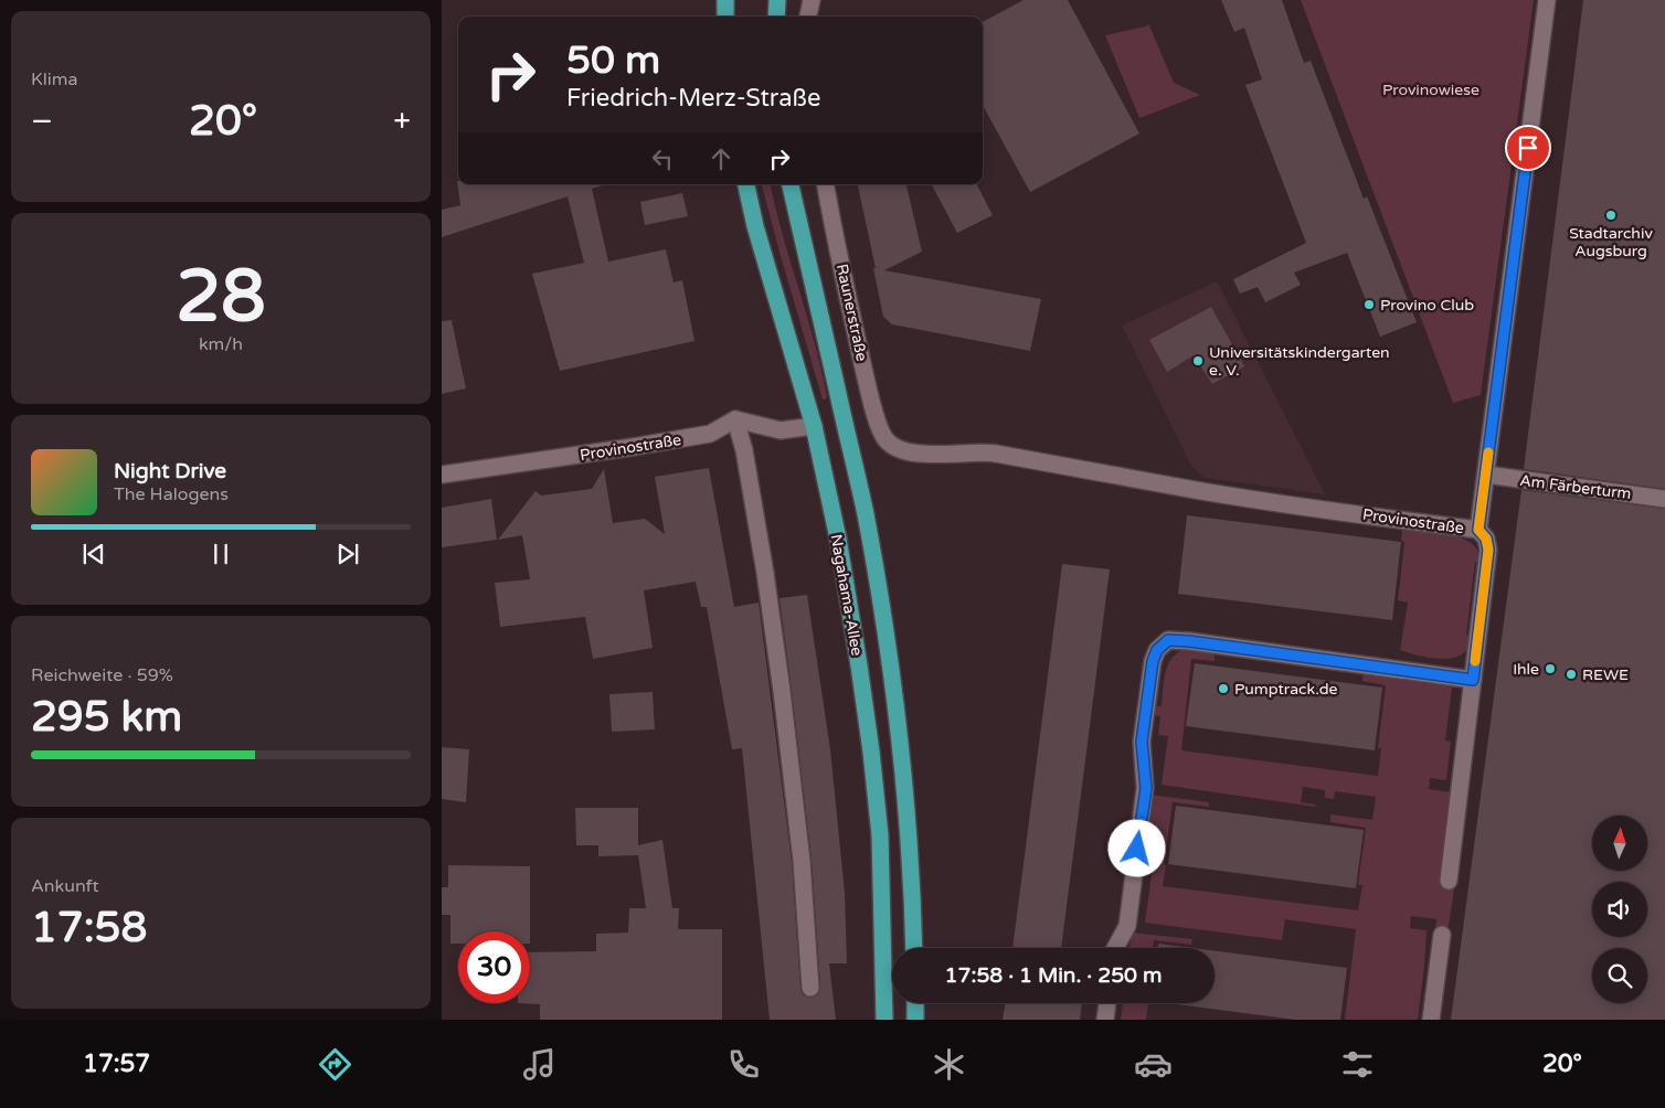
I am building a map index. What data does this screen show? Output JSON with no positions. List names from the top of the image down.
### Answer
{
  "streets": {
    "main road": ["Nagahama-Allee"],
    "street": ["Raunerstraße", "Provinostraße", "Am Färberturm"]
  },
  "crossings": [
    ["Raunerstraße", "Provinostraße"],
    ["Provinostraße", "Am Färberturm"]
  ],
  "parks": ["Provinowiese"],
  "places": [
    "Stadtarchiv Augsburg",
    "Provino Club",
    "Universitätskindergarten e. V.",
    "Ihle",
    "REWE",
    "Pumptrack.de"
  ],
  "north": "top",
  "page": {
    "tile": [
      "Klima",
      ["28", "km/h"],
      ["Reichweite · 59%", "295 km"],
      ["Ankunft", "17:58"]
    ],
    "turn": ["50 m", "Friedrich-Merz-Straße"],
    "heat": ["−", "20°", "+"],
    "song": ["Night Drive", "The Halogens"],
    "limit": "30",
    "trip": "17:58 · 1 Min. · 250 m",
    "tabs": ["17:57", "20°"]
  }
}
